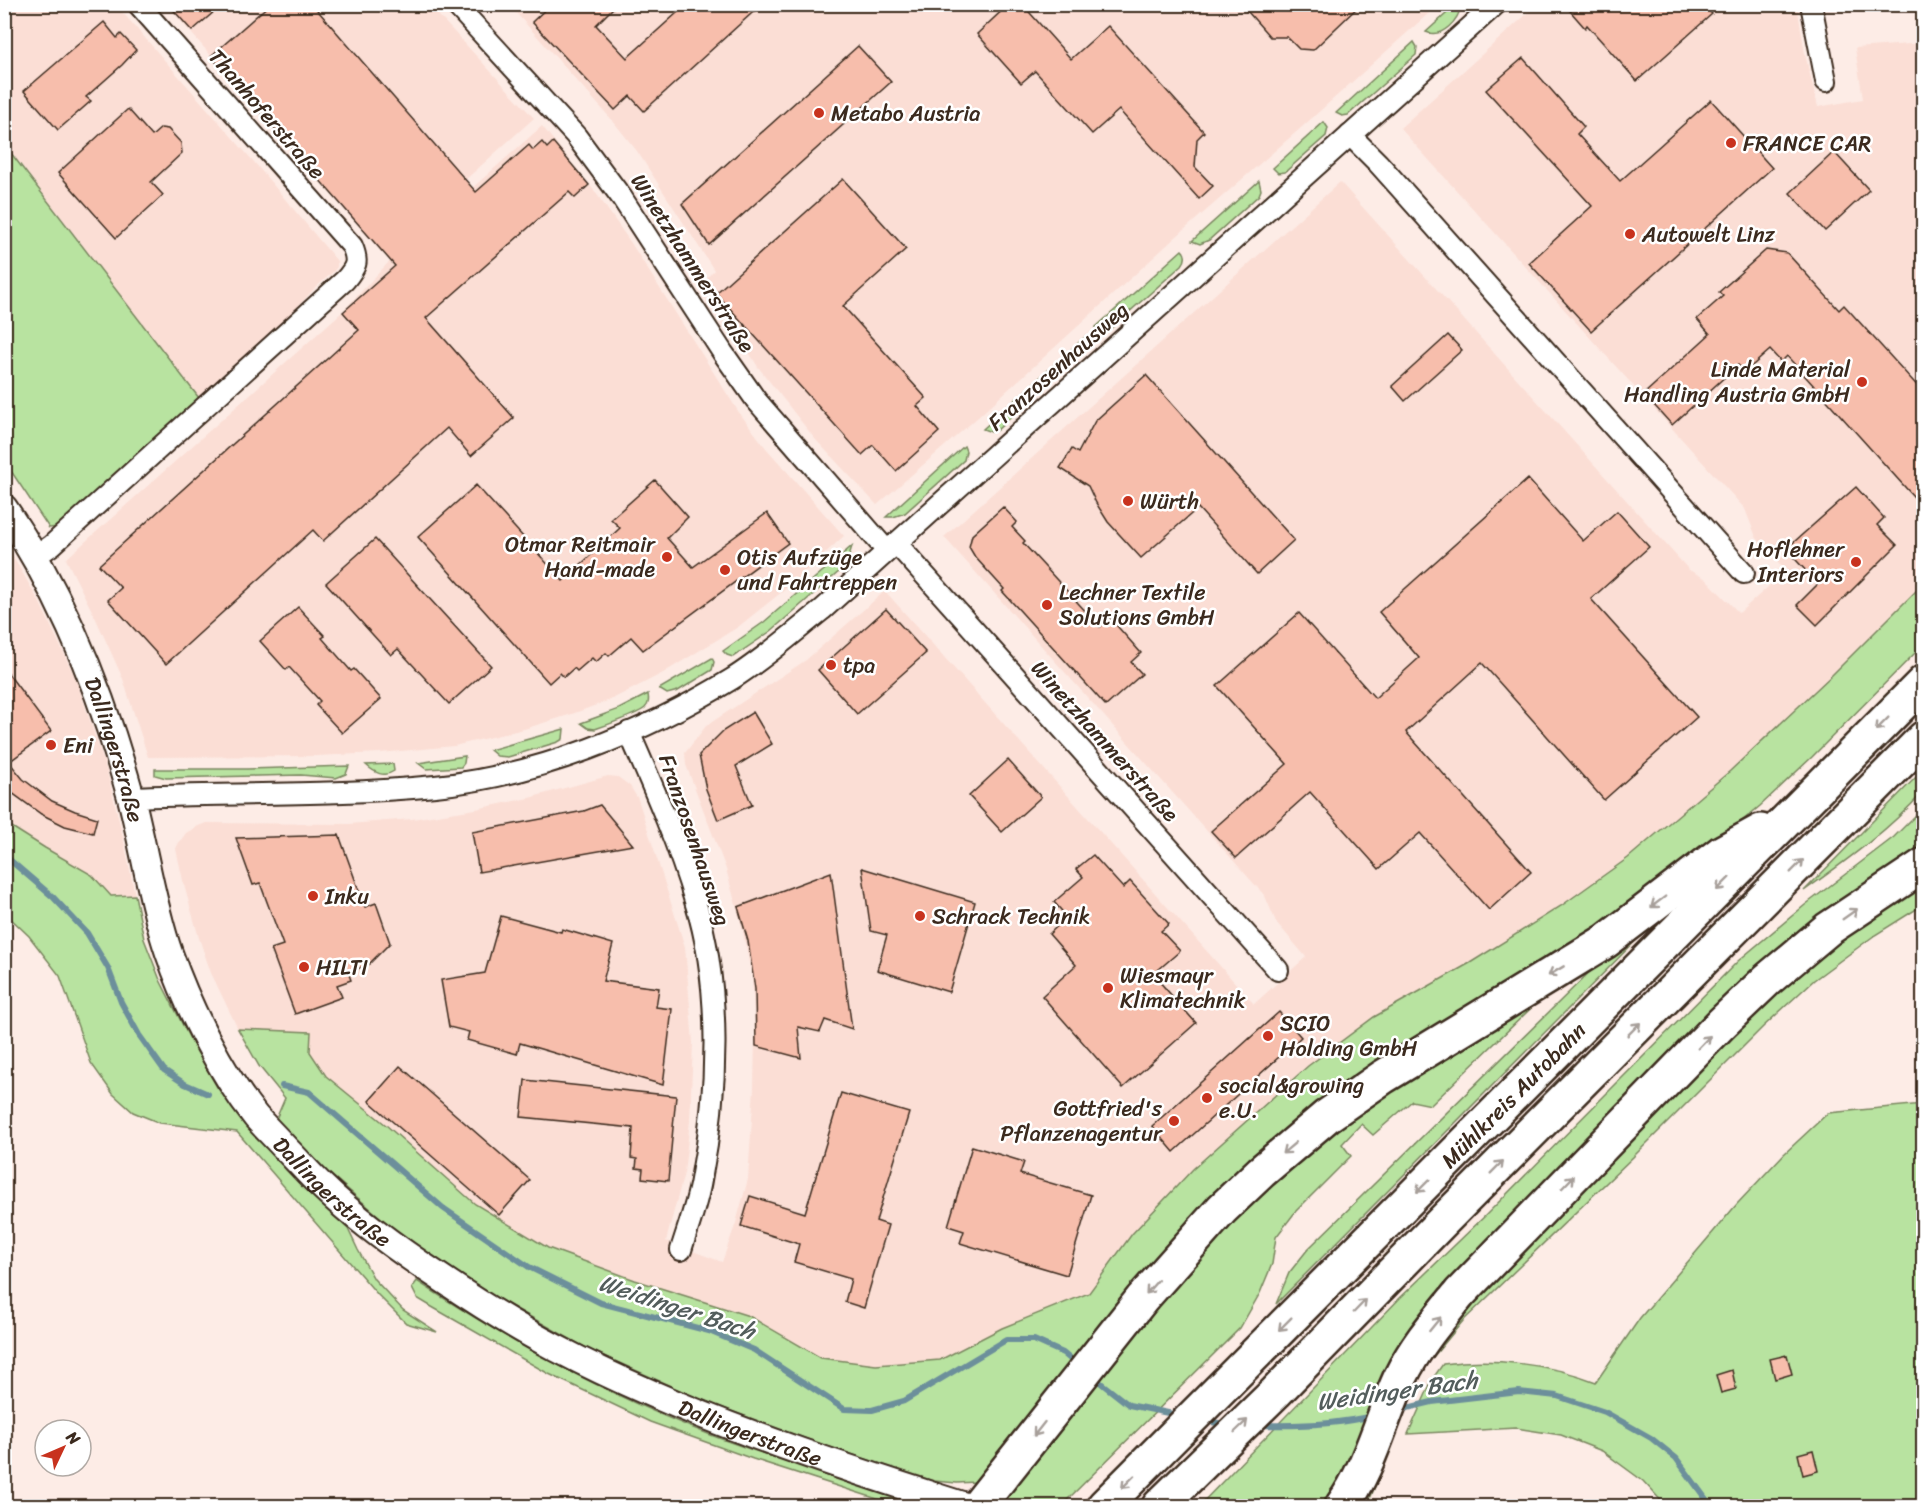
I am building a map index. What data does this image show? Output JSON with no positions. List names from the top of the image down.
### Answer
{
  "streets": {
    "highway": ["Mühlkreis Autobahn"],
    "street": [
      "Thanhoferstraße",
      "Winetzhammerstraße",
      "Franzosenhausweg",
      "Dallingerstraße"
    ]
  },
  "crossings": [
    ["Thanhoferstraße", "Dallingerstraße"],
    ["Winetzhammerstraße", "Franzosenhausweg"],
    ["Franzosenhausweg", "Dallingerstraße"]
  ],
  "water": ["Weidinger Bach"],
  "places": [
    "Metabo Austria",
    "FRANCE CAR",
    "Autowelt Linz",
    "Linde Material Handling Austria GmbH",
    "Würth",
    "Otmar Reitmair Hand-made",
    "Hoflehner Interiors",
    "Otis Aufzüge und Fahrtreppen",
    "Lechner Textile Solutions GmbH",
    "tpa",
    "Eni",
    "Inku",
    "Schrack Technik",
    "HILTI",
    "Wiesmayr Klimatechnik",
    "SCIO Holding GmbH",
    "social&growing e.U.",
    "Gottfried's Pflanzenagentur"
  ],
  "north": "top right"
}
